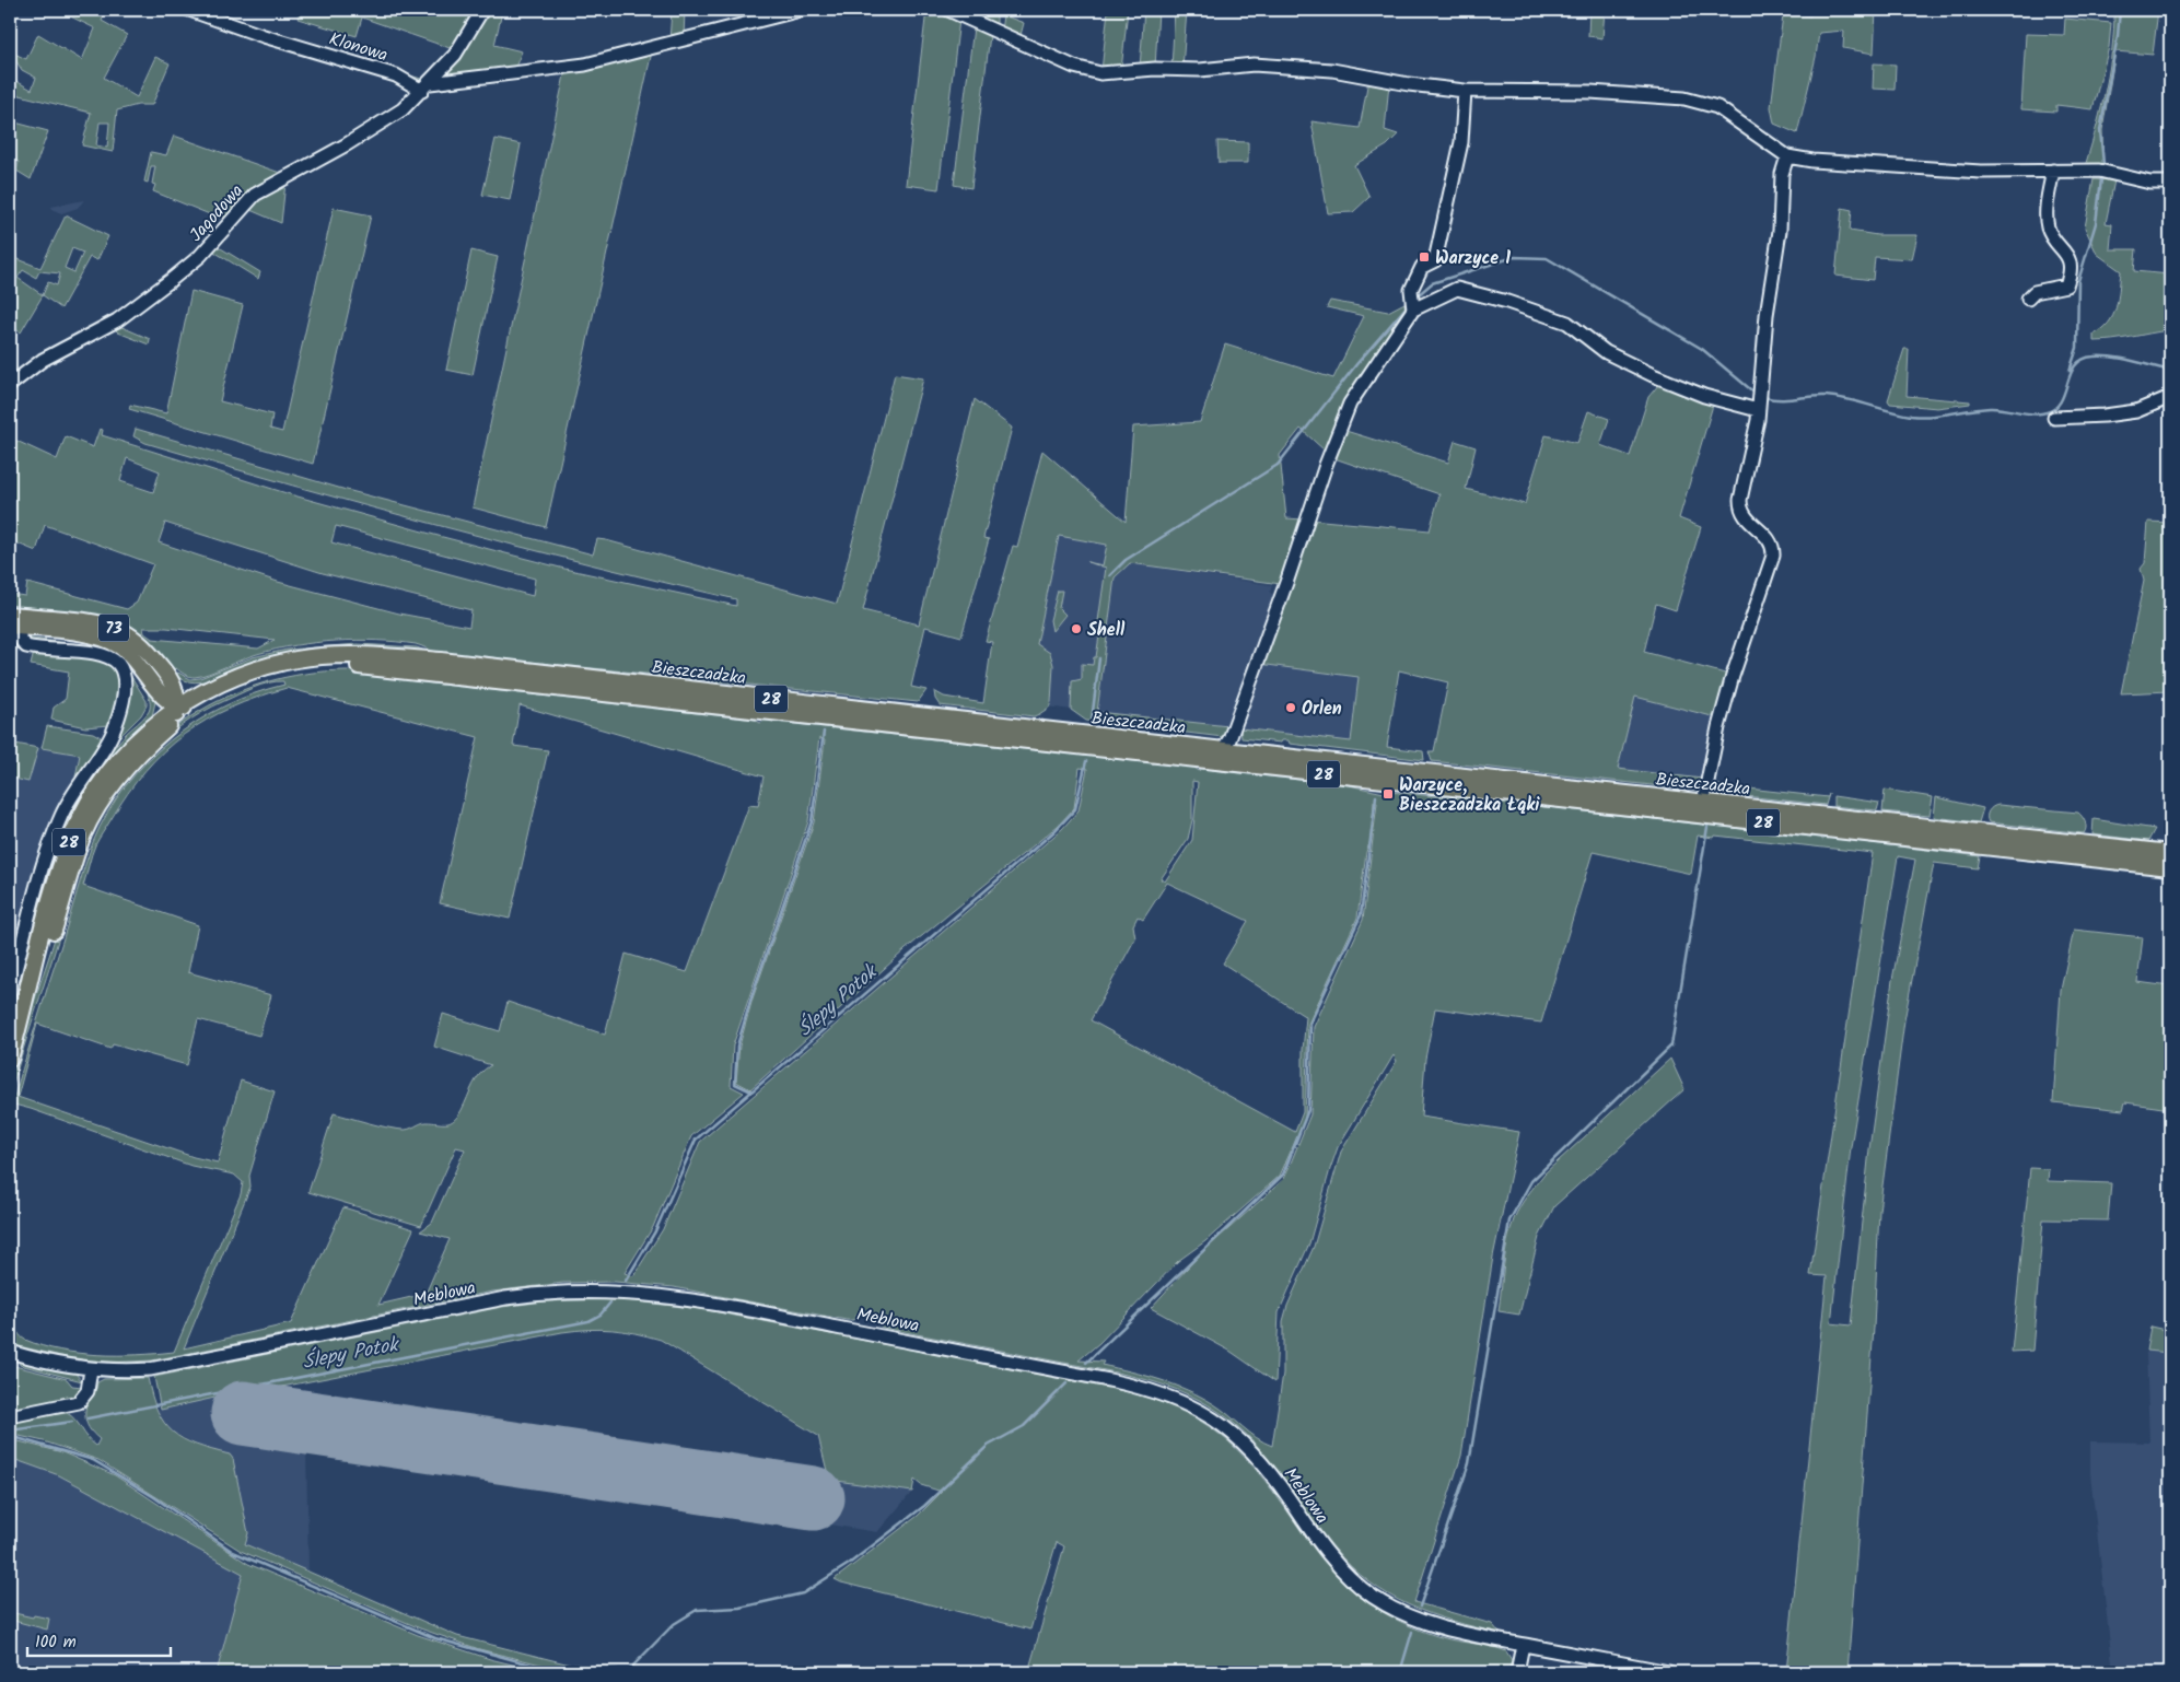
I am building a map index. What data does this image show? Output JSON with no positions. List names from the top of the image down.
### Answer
{
  "streets": {
    "main road": ["73", "Bieszczadzka", "28"],
    "street": ["Klonowa", "Jagodowa", "Meblowa"]
  },
  "crossings": [
    ["Klonowa", "Jagodowa"],
    ["73", "Bieszczadzka"],
    ["73", "28"],
    ["Bieszczadzka", "28"]
  ],
  "water": ["Ślepy Potok"],
  "places": {
    "transit": ["Warzyce 1", "Warzyce, Bieszczadzka Łąki"],
    "other": ["Shell", "Orlen"]
  },
  "scale_bar": "100 m"
}
